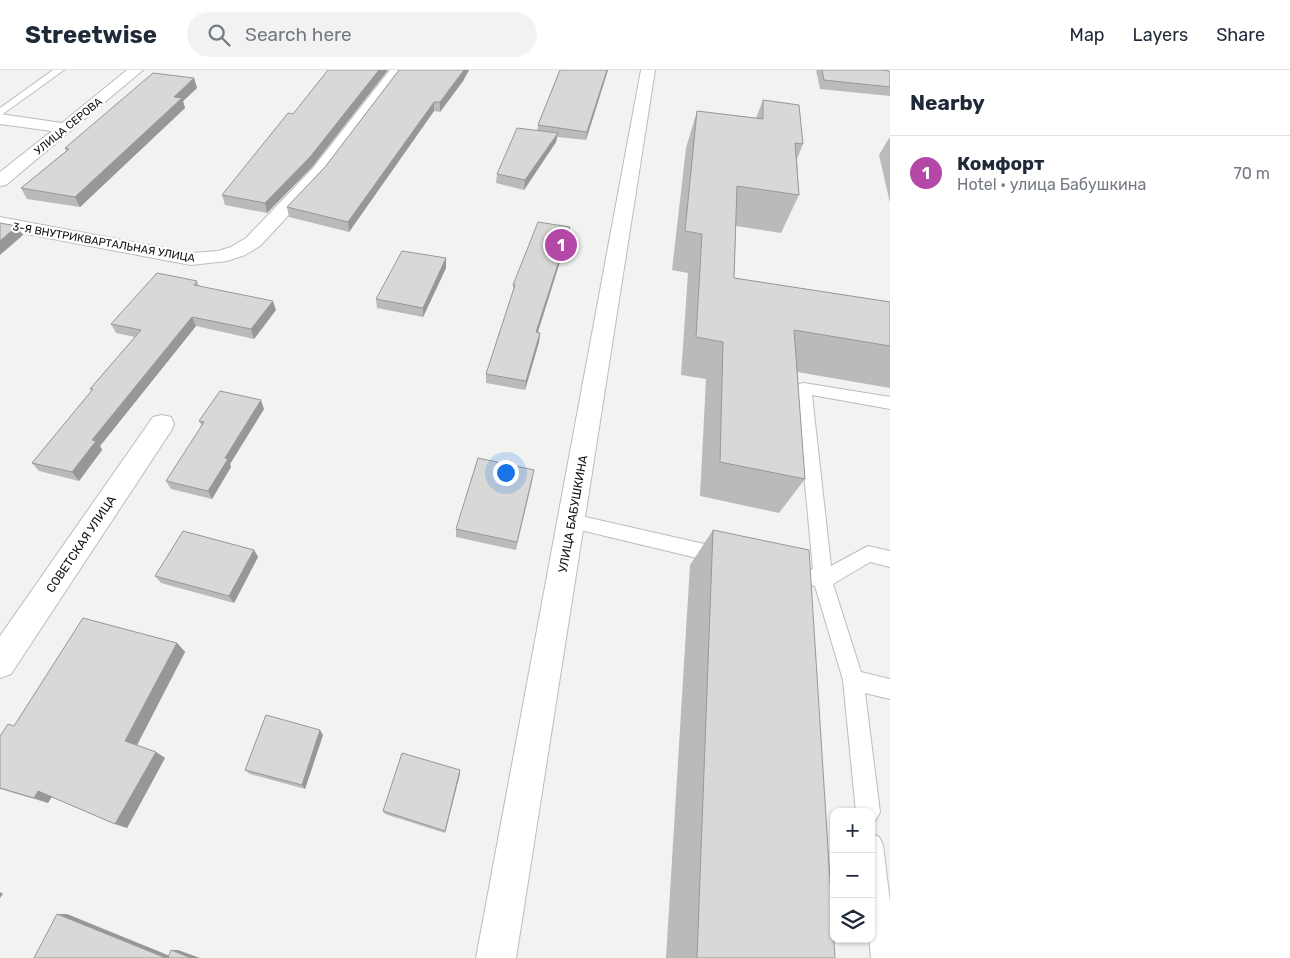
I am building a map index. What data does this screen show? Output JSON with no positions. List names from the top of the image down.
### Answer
{
  "streets": {
    "street": [
      "УЛИЦА СЕРОВА",
      "3-Я ВНУТРИКВАРТАЛЬНАЯ УЛИЦА",
      "УЛИЦА БАБУШКИНА",
      "СОВЕТСКАЯ УЛИЦА"
    ]
  },
  "page": {
    "header": "Streetwise",
    "search": "Search here",
    "nav": ["Map", "Layers", "Share"],
    "heading": "Nearby",
    "list": [
      {
        "mark": "1",
        "name": "Комфорт",
        "note": "Hotel · улица Бабушкина",
        "value": "70 m"
      }
    ],
    "pins": "1",
    "map_buttons": ["+", "−"]
  }
}
